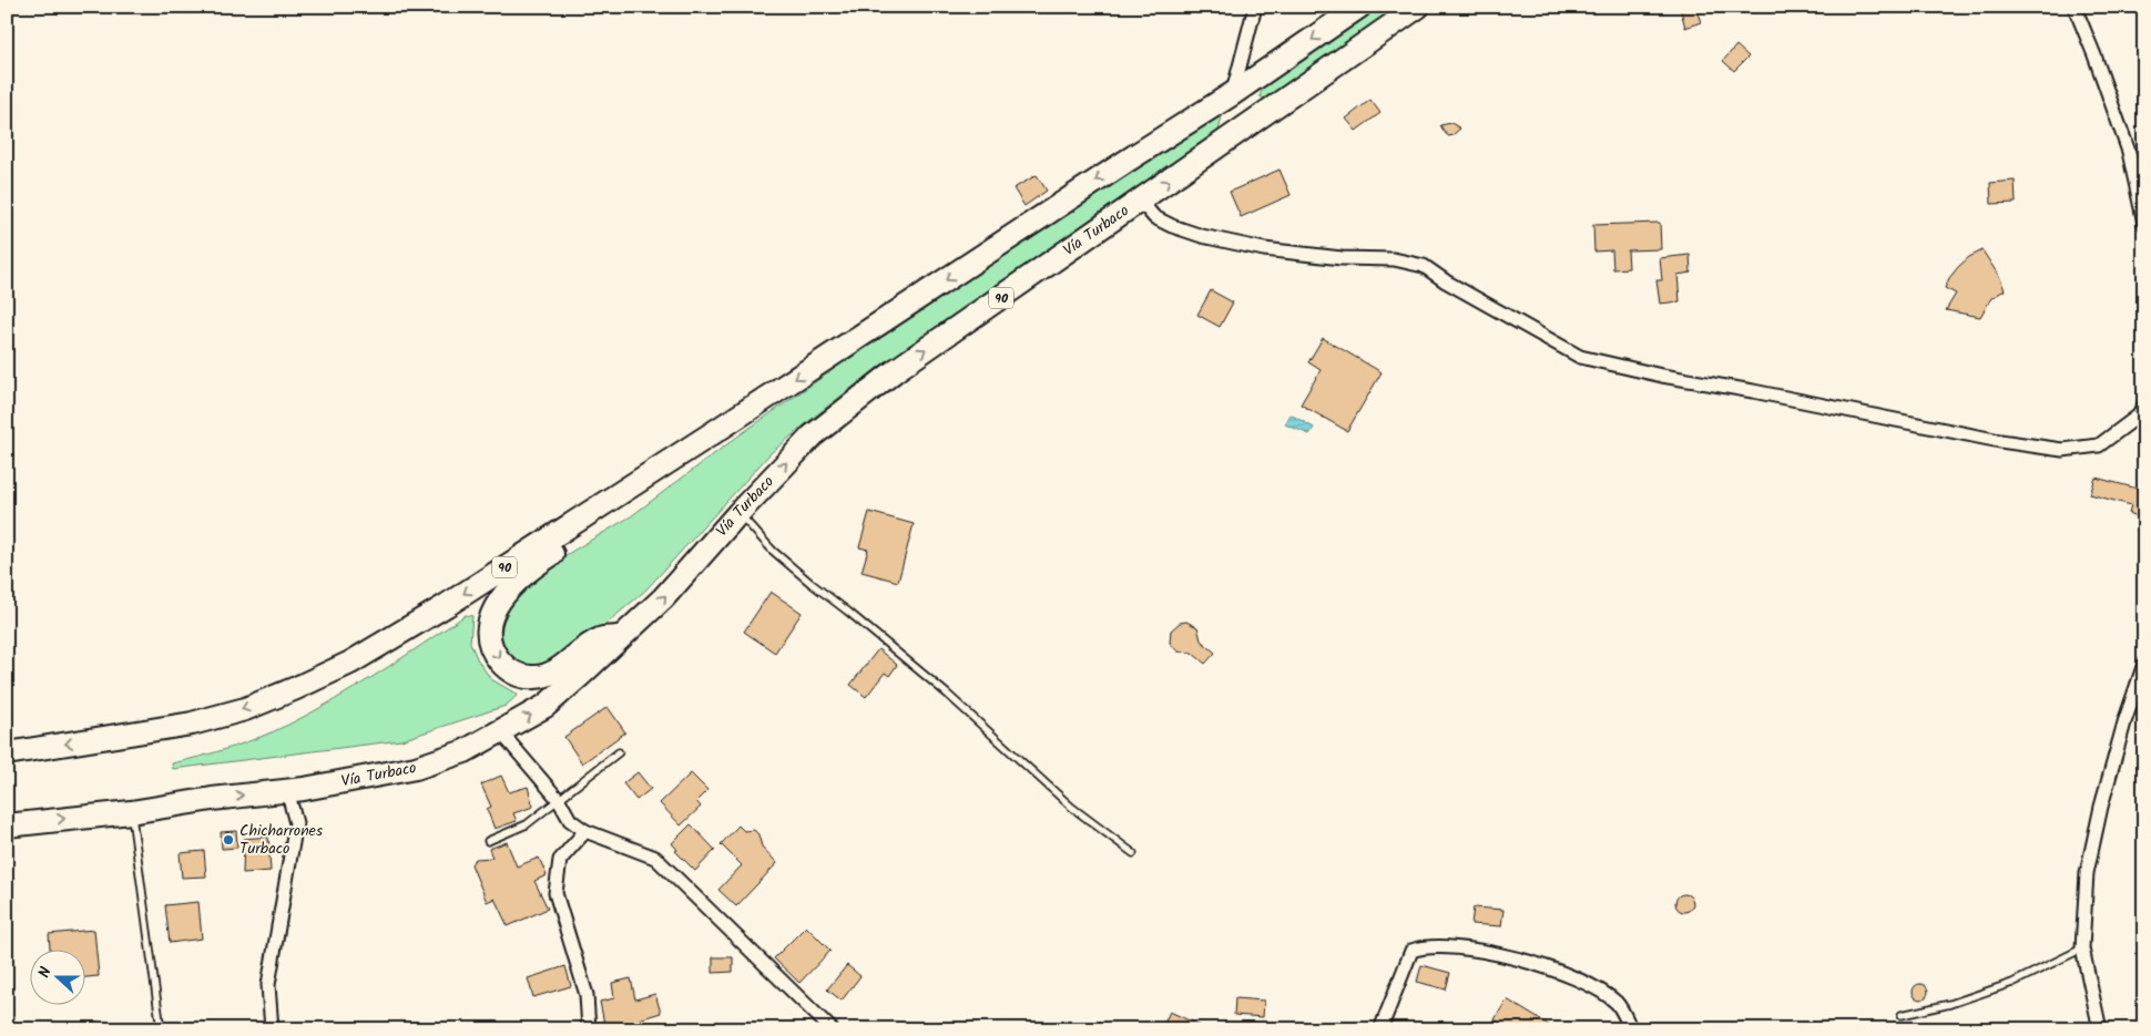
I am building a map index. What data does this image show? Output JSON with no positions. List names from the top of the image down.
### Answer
{
  "streets": {
    "highway": ["Vía Turbaco", "90"]
  },
  "places": ["Chicharrones Turbaco"],
  "north": "left"
}
